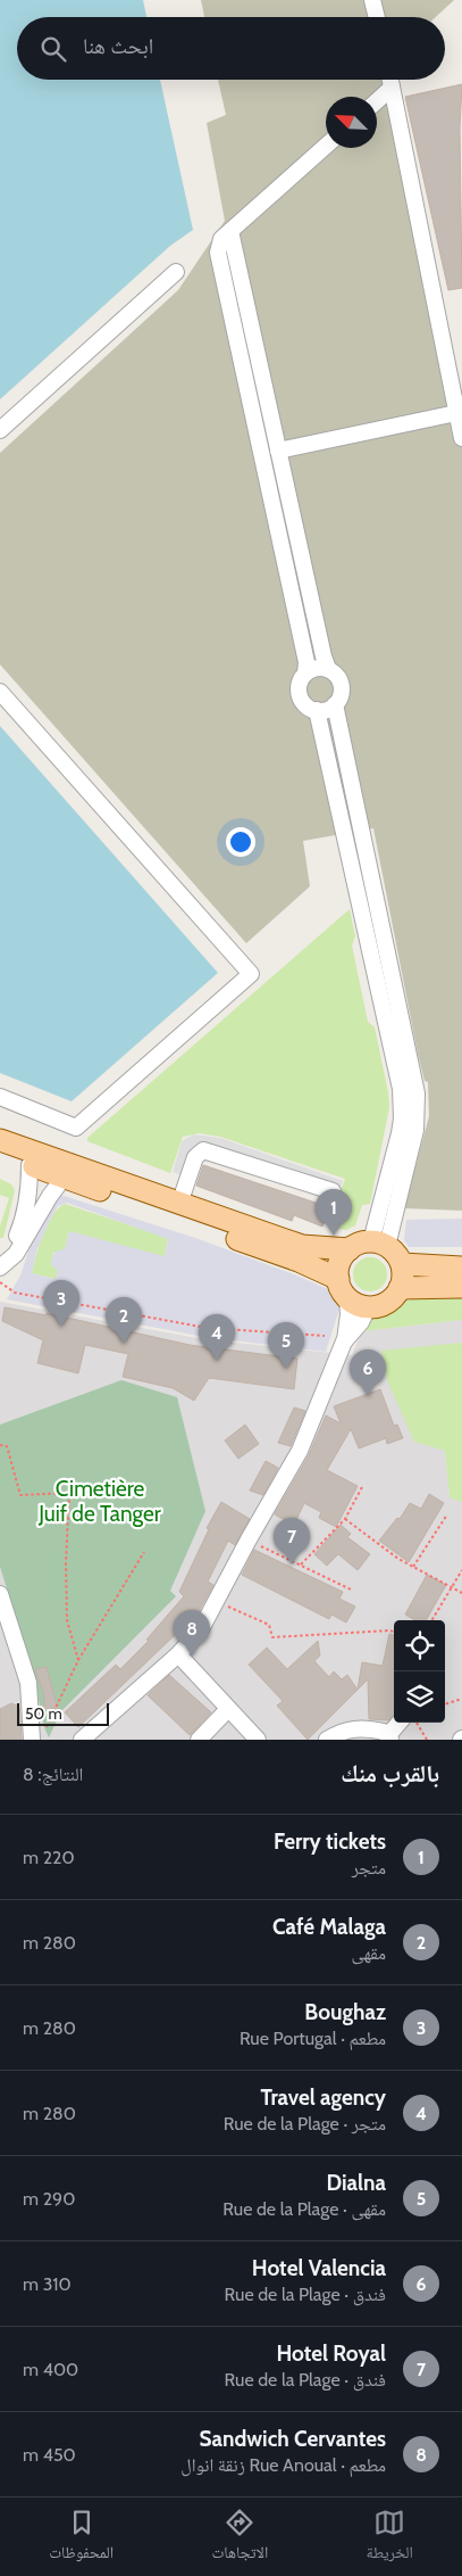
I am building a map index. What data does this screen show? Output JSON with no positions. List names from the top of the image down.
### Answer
{
  "parks": ["Cimetière Juif de Tanger"],
  "scale_bar": "50 m",
  "north": "top left",
  "page": {
    "search": "ابحث هنا",
    "pins": [
      "1",
      "3",
      "2",
      "4",
      "5",
      "6",
      "7",
      "8"
    ],
    "scale": "50 m",
    "heading": ["بالقرب منك", "النتائج: 8"],
    "list": [
      {
        "mark": "1",
        "name": "Ferry tickets",
        "note": "متجر",
        "value": "220 m"
      },
      {
        "mark": "2",
        "name": "Café Malaga",
        "note": "مقهى",
        "value": "280 m"
      },
      {
        "mark": "3",
        "name": "Boughaz",
        "note": "مطعم · Rue Portugal",
        "value": "280 m"
      },
      {
        "mark": "4",
        "name": "Travel agency",
        "note": "متجر · Rue de la Plage",
        "value": "280 m"
      },
      {
        "mark": "5",
        "name": "Dialna",
        "note": "مقهى · Rue de la Plage",
        "value": "290 m"
      },
      {
        "mark": "6",
        "name": "Hotel Valencia",
        "note": "فندق · Rue de la Plage",
        "value": "310 m"
      },
      {
        "mark": "7",
        "name": "Hotel Royal",
        "note": "فندق · Rue de la Plage",
        "value": "400 m"
      },
      {
        "mark": "8",
        "name": "Sandwich Cervantes",
        "note": "مطعم · Rue Anoual زنقة انوال",
        "value": "450 m"
      }
    ],
    "nav": ["الخريطة", "الاتجاهات", "المحفوظات"]
  }
}
